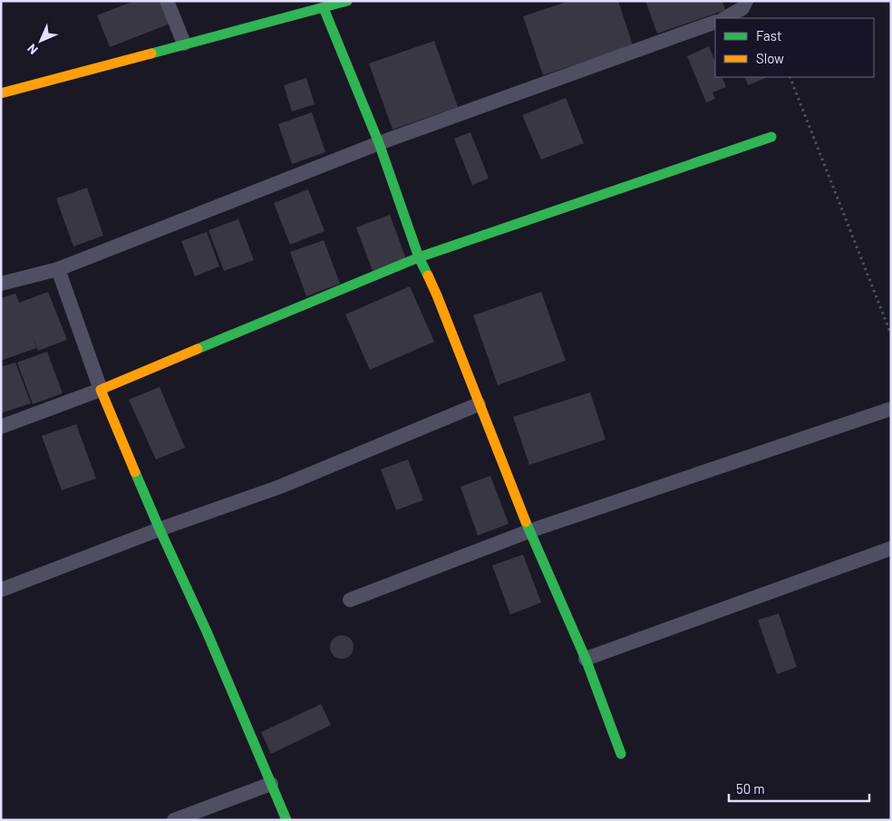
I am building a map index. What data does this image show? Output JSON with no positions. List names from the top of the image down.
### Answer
{
  "legend": ["Fast", "Slow"],
  "scale_bar": "50 m",
  "north": "bottom left"
}
